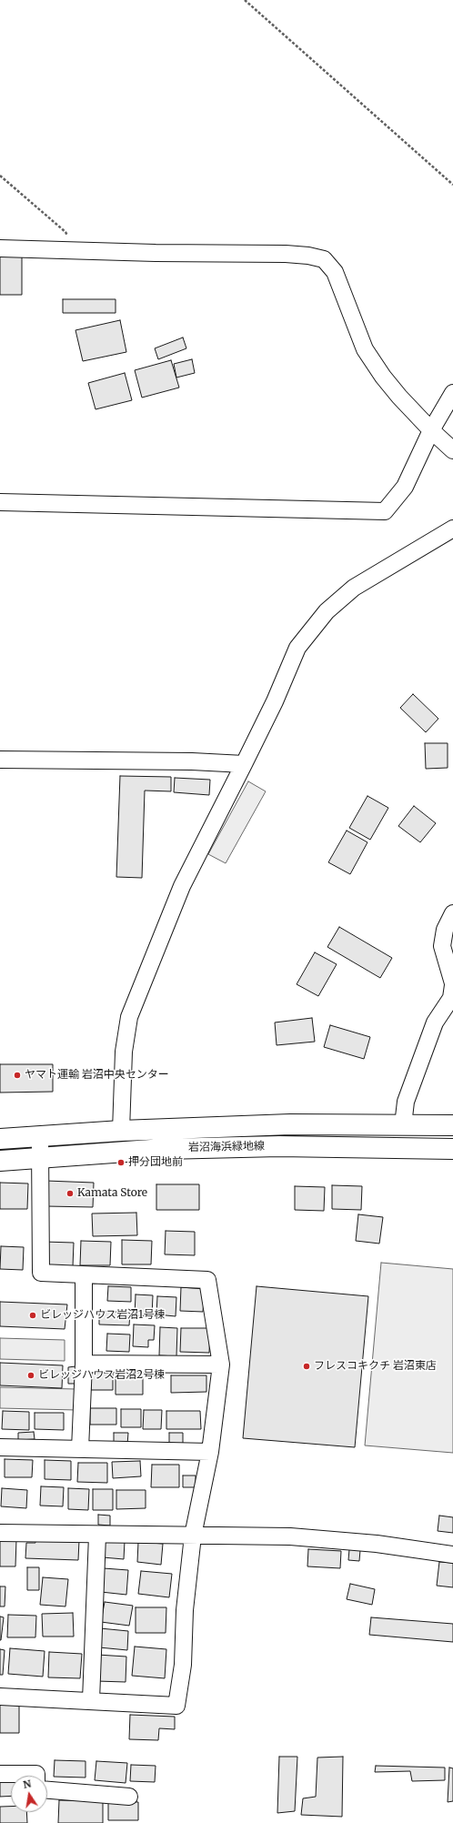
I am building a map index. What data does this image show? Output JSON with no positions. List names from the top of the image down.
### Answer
{
  "streets": {
    "main road": ["岩沼海浜緑地線"]
  },
  "places": [
    "ヤマト運輸 岩沼中央センター",
    "押分団地前",
    "Kamata Store",
    "ビレッジハウス岩沼1号棟",
    "フレスコキクチ 岩沼東店",
    "ビレッジハウス岩沼2号棟"
  ],
  "north": "top"
}
